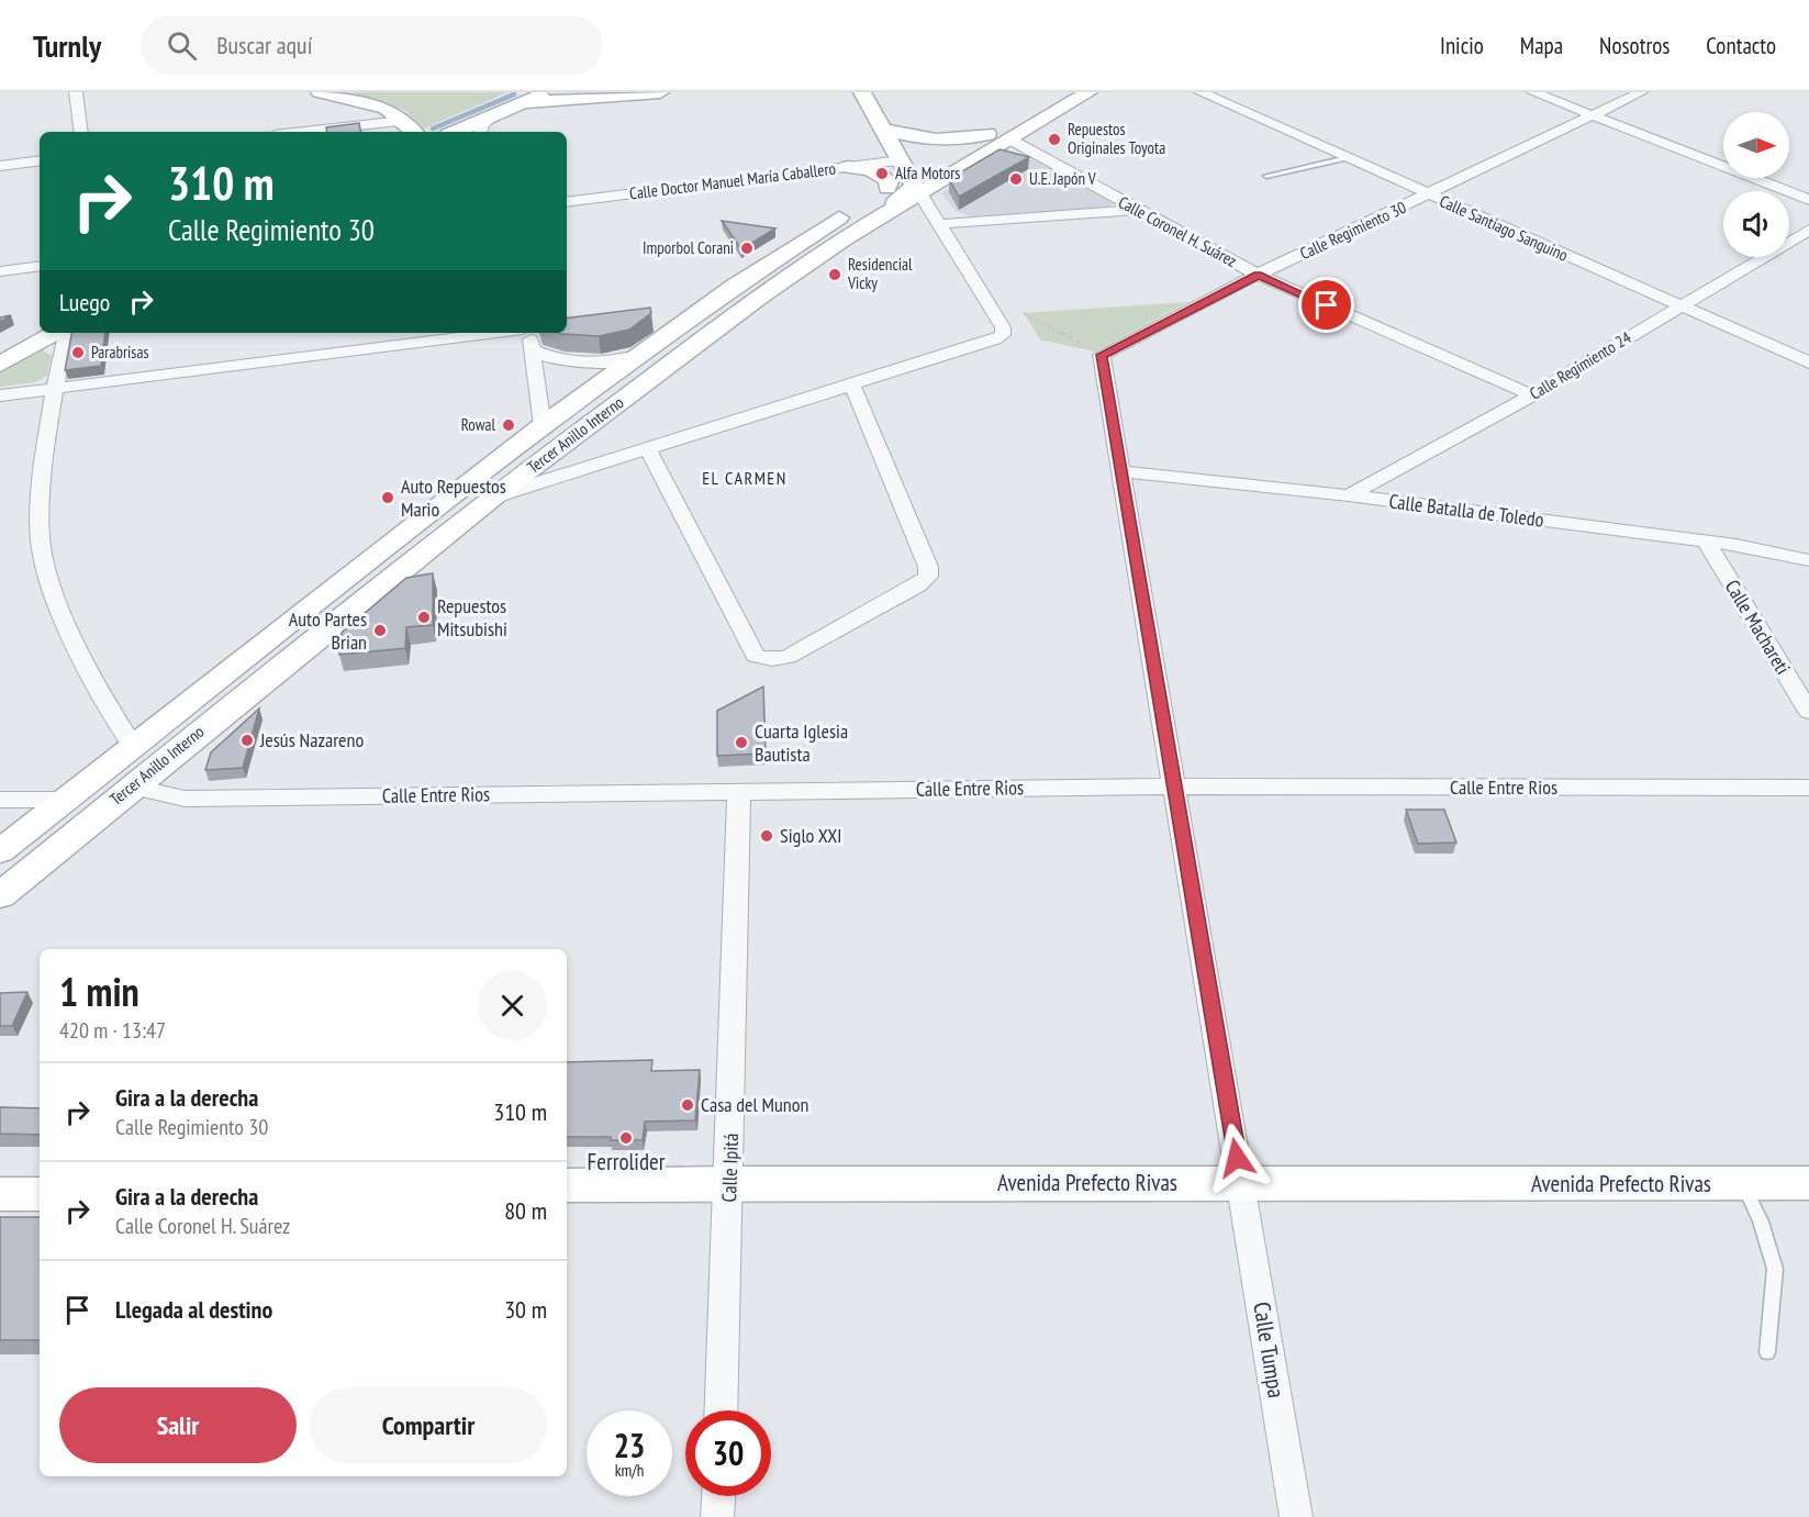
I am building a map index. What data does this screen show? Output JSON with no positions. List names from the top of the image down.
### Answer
{
  "streets": {
    "main road": ["Tercer Anillo Interno", "Avenida Prefecto Rivas"],
    "street": [
      "Calle Doctor Manuel María Caballero",
      "Calle Santiago Sanguino",
      "Calle Regimiento 30",
      "Calle Coronel H. Suárez",
      "Calle Regimiento 24",
      "Calle Batalla de Toledo",
      "Calle Machareti",
      "Calle Entre Rios",
      "Calle Ipitá",
      "Calle Tumpa"
    ]
  },
  "crossings": [
    ["Calle Santiago Sanguino", "Calle Regimiento 30"],
    ["Calle Santiago Sanguino", "Calle Regimiento 24"],
    ["Calle Regimiento 30", "Calle Coronel H. Suárez"],
    ["Calle Regimiento 30", "Calle Tumpa"],
    ["Calle Coronel H. Suárez", "Calle Regimiento 24"],
    ["Calle Coronel H. Suárez", "Tercer Anillo Interno"],
    ["Calle Regimiento 24", "Calle Batalla de Toledo"],
    ["Tercer Anillo Interno", "Calle Entre Rios"],
    ["Calle Batalla de Toledo", "Calle Machareti"],
    ["Calle Batalla de Toledo", "Calle Tumpa"],
    ["Calle Entre Rios", "Calle Ipitá"],
    ["Calle Entre Rios", "Calle Tumpa"],
    ["Calle Ipitá", "Avenida Prefecto Rivas"],
    ["Avenida Prefecto Rivas", "Calle Tumpa"]
  ],
  "districts": ["EL CARMEN"],
  "places": [
    "Repuestos Originales Toyota",
    "Alfa Motors",
    "U.E. Japón V",
    "Imporbol Corani",
    "Residencial Vicky",
    "Parabrisas",
    "Rowal",
    "Auto Repuestos Mario",
    "Repuestos Mitsubishi",
    "Auto Partes Brian",
    "Jesús Nazareno",
    "Cuarta Iglesia Bautista",
    "Siglo XXI",
    "Casa del Munon",
    "Ferrolider"
  ],
  "north": "right",
  "page": {
    "header": "Turnly",
    "search": "Buscar aquí",
    "nav": [
      "Inicio",
      "Mapa",
      "Nosotros",
      "Contacto"
    ],
    "turn": ["310 m", "Calle Regimiento 30"],
    "then": "Luego",
    "heading": ["1 min", "420 m · 13:47"],
    "list": [
      {
        "name": "Gira a la derecha",
        "note": "Calle Regimiento 30",
        "value": "310 m"
      },
      {
        "name": "Gira a la derecha",
        "note": "Calle Coronel H. Suárez",
        "value": "80 m"
      },
      {
        "name": "Llegada al destino",
        "value": "30 m"
      }
    ],
    "buttons": ["Salir", "Compartir"],
    "speed": "23 km/h",
    "limit": "30"
  }
}
